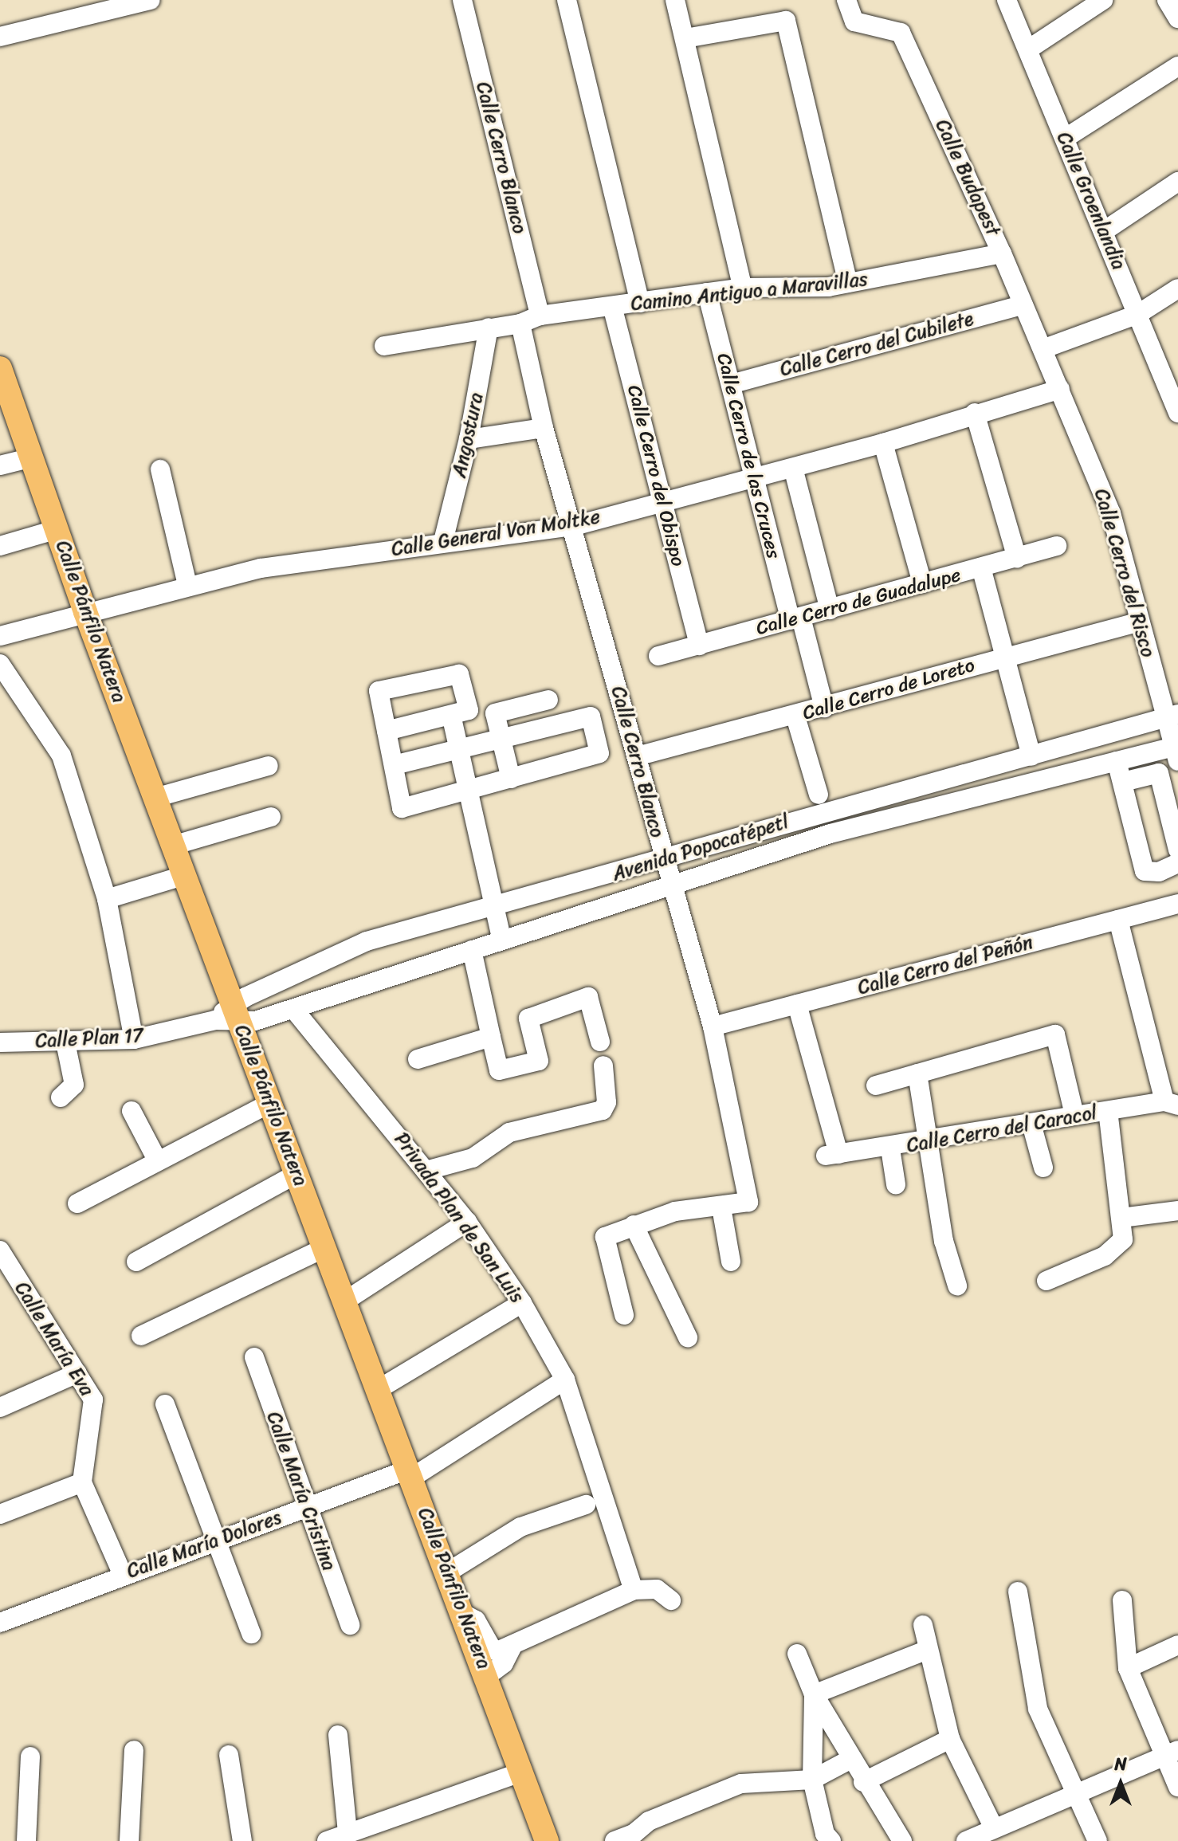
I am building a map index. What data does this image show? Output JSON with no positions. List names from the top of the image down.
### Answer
{
  "streets": {
    "main road": ["Calle Pánfilo Natera"],
    "street": [
      "Calle Cerro Blanco",
      "Calle Budapest",
      "Calle Groenlandia",
      "Camino Antiguo a Maravillas",
      "Calle Cerro del Cubilete",
      "Angostura",
      "Calle Cerro de las Cruces",
      "Calle Cerro del Obispo",
      "Calle General Von Moltke",
      "Calle Cerro del Risco",
      "Calle Cerro de Guadalupe",
      "Calle Cerro de Loreto",
      "Avenida Popocatépetl",
      "Calle Cerro del Peñón",
      "Calle Plan 17",
      "Calle Cerro del Caracol",
      "Privada Plan de San Luis",
      "Calle María Eva",
      "Calle María Cristina",
      "Calle María Dolores"
    ]
  },
  "crossings": [
    ["Calle Cerro Blanco", "Camino Antiguo a Maravillas"],
    ["Calle Cerro Blanco", "Calle General Von Moltke"],
    ["Calle Cerro Blanco", "Calle Cerro de Loreto"],
    ["Calle Cerro Blanco", "Avenida Popocatépetl"],
    ["Calle Cerro Blanco", "Calle Cerro del Peñón"],
    ["Calle Budapest", "Camino Antiguo a Maravillas"],
    ["Calle Budapest", "Calle Cerro del Cubilete"],
    ["Calle Budapest", "Calle General Von Moltke"],
    ["Calle Budapest", "Calle Cerro del Risco"],
    ["Camino Antiguo a Maravillas", "Angostura"],
    ["Camino Antiguo a Maravillas", "Calle Cerro de las Cruces"],
    ["Camino Antiguo a Maravillas", "Calle Cerro del Obispo"],
    ["Calle Cerro del Cubilete", "Calle Cerro de las Cruces"],
    ["Angostura", "Calle General Von Moltke"],
    ["Calle Cerro de las Cruces", "Calle General Von Moltke"],
    ["Calle Cerro de las Cruces", "Calle Cerro de Guadalupe"],
    ["Calle Cerro de las Cruces", "Calle Cerro de Loreto"],
    ["Calle Cerro del Obispo", "Calle General Von Moltke"],
    ["Calle Cerro del Obispo", "Calle Cerro de Guadalupe"],
    ["Calle General Von Moltke", "Calle Cerro del Risco"],
    ["Calle General Von Moltke", "Calle Pánfilo Natera"],
    ["Calle Cerro del Risco", "Calle Cerro de Loreto"],
    ["Calle Cerro del Risco", "Avenida Popocatépetl"],
    ["Calle Pánfilo Natera", "Avenida Popocatépetl"],
    ["Calle Pánfilo Natera", "Calle Plan 17"],
    ["Calle Pánfilo Natera", "Calle María Dolores"],
    ["Avenida Popocatépetl", "Calle Plan 17"],
    ["Avenida Popocatépetl", "Privada Plan de San Luis"],
    ["Calle Cerro del Peñón", "Calle Cerro del Caracol"],
    ["Privada Plan de San Luis", "Calle María Dolores"],
    ["Calle María Cristina", "Calle María Dolores"]
  ],
  "north": "top"
}
